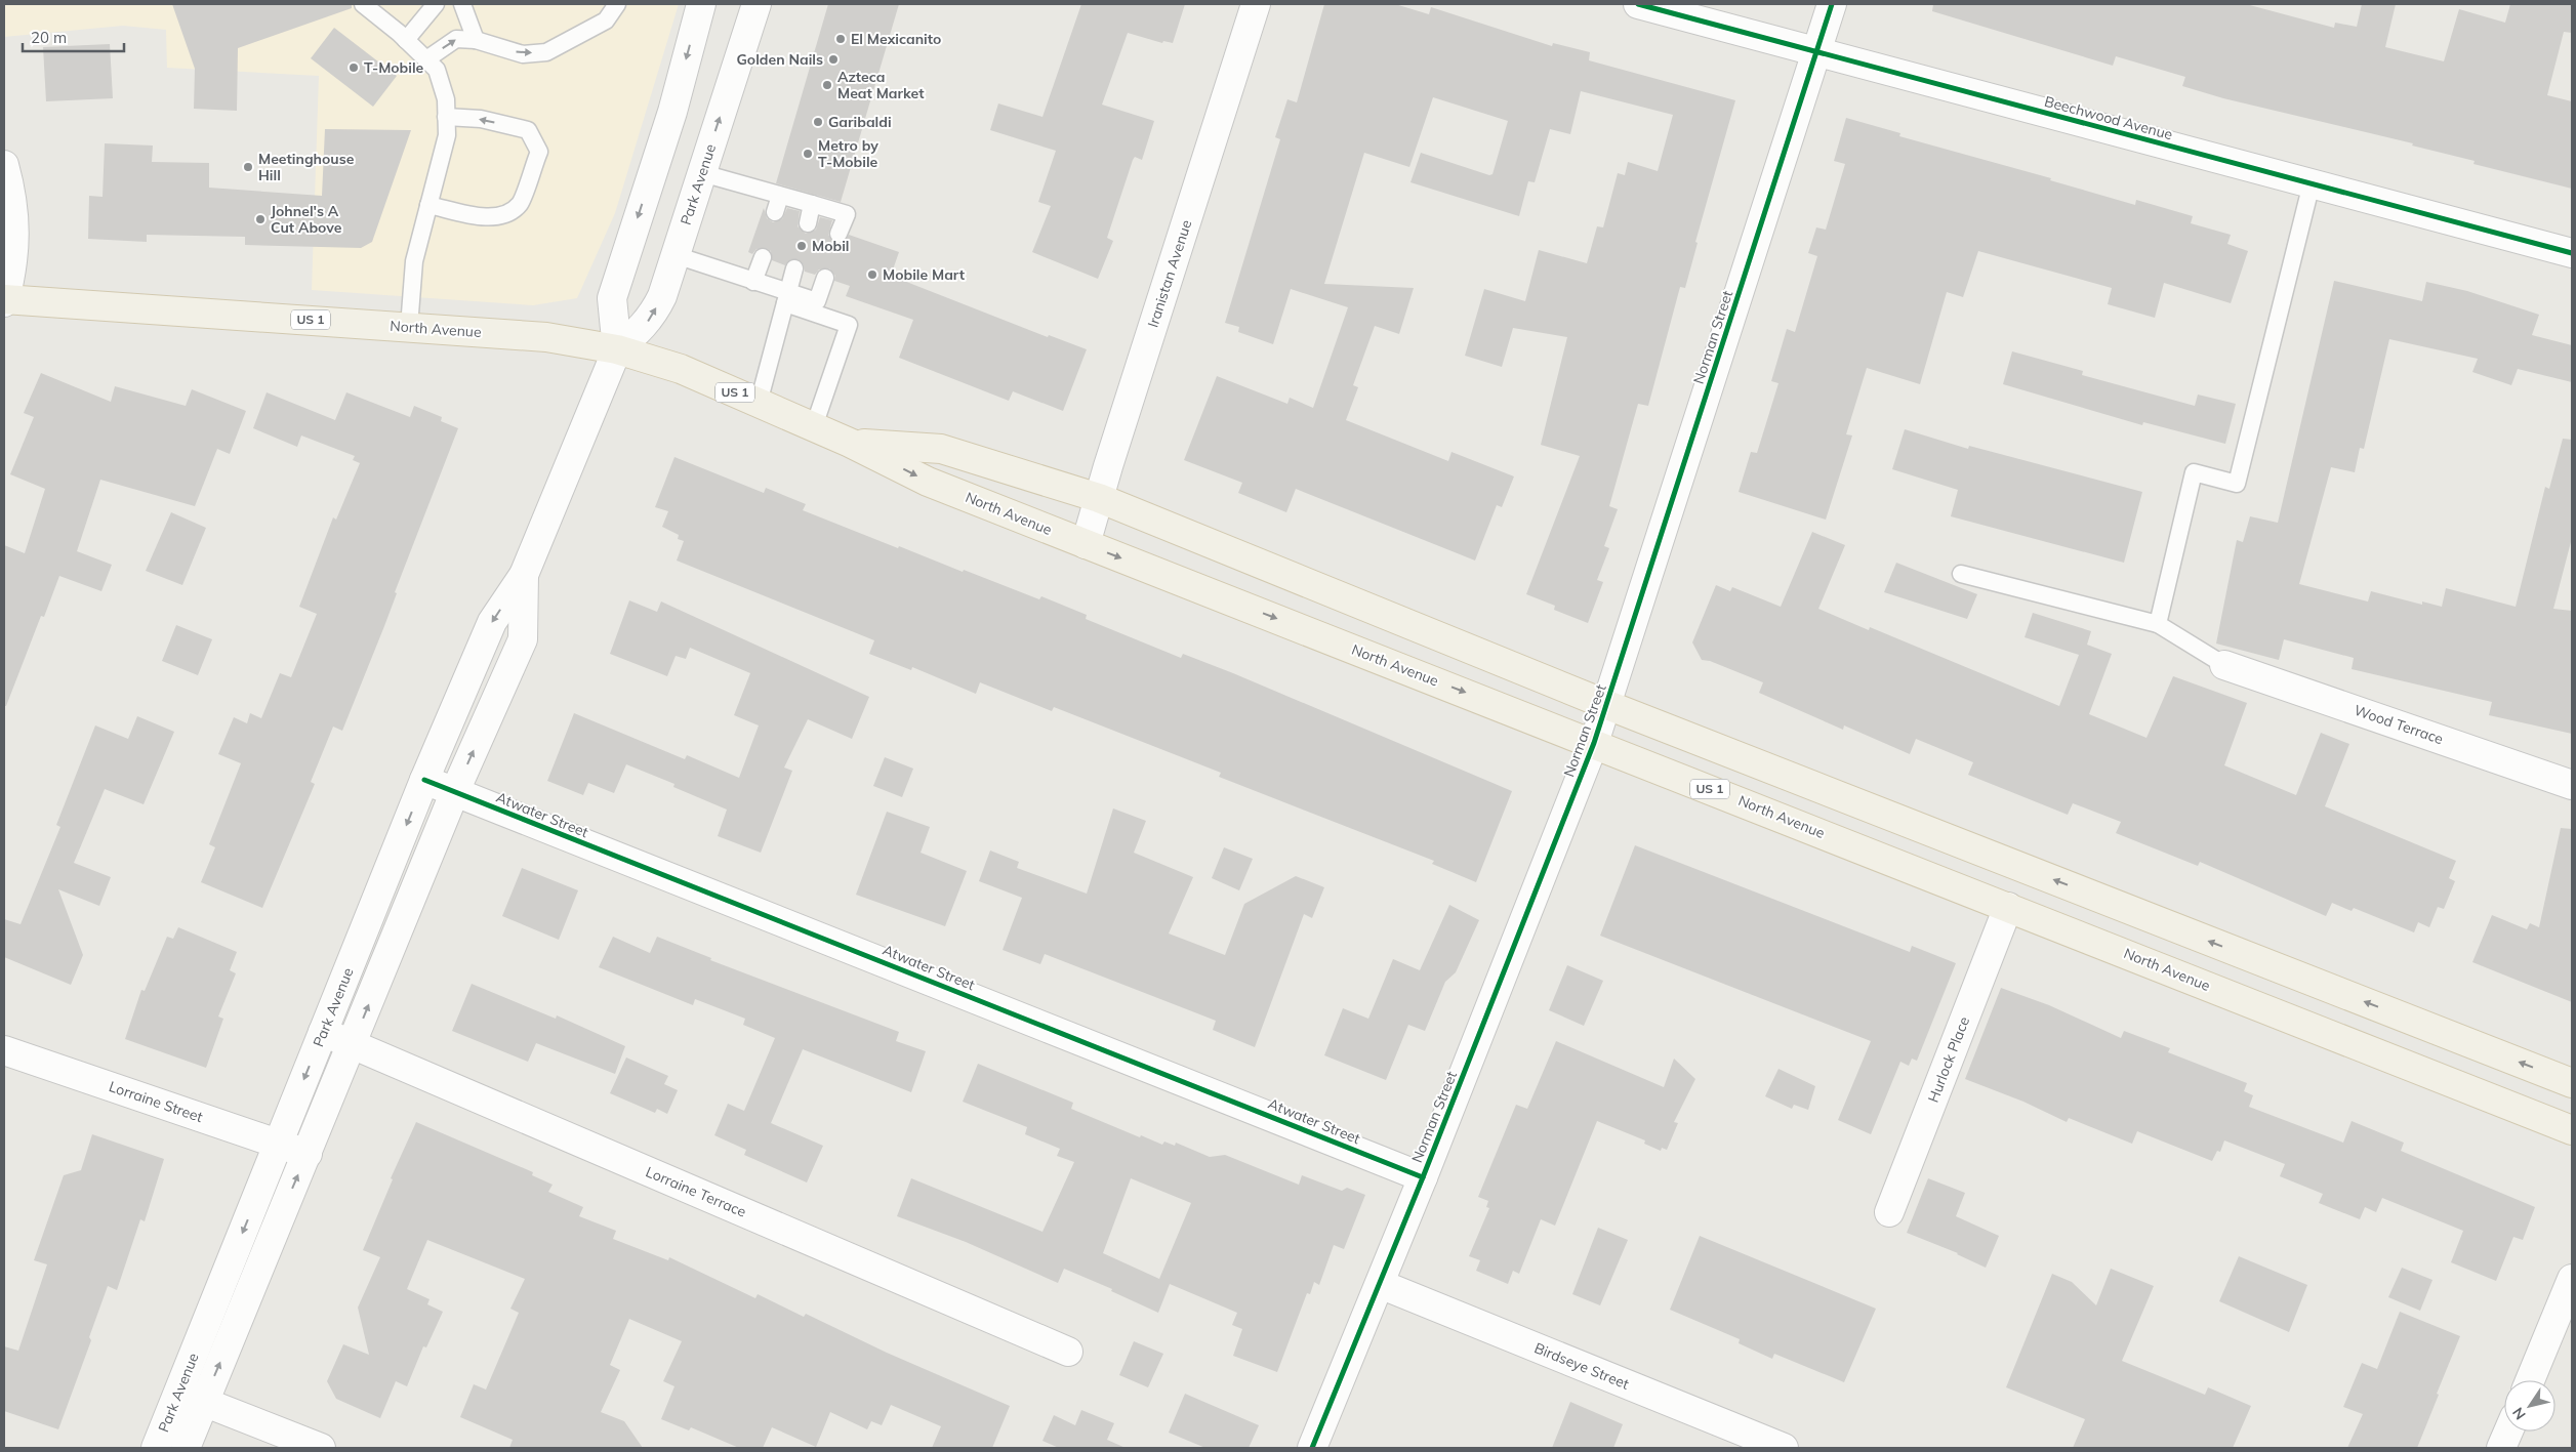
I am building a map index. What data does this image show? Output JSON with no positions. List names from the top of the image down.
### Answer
{
  "streets": {
    "main road": ["US 1", "North Avenue"],
    "street": [
      "Beechwood Avenue",
      "Park Avenue",
      "Iranistan Avenue",
      "Norman Street",
      "Wood Terrace",
      "Atwater Street",
      "Hurlock Place",
      "Lorraine Street",
      "Lorraine Terrace",
      "Birdseye Street"
    ]
  },
  "crossings": [
    ["Beechwood Avenue", "Norman Street"],
    ["Park Avenue", "North Avenue"],
    ["Park Avenue", "Atwater Street"],
    ["Park Avenue", "Lorraine Street"],
    ["Park Avenue", "Lorraine Terrace"],
    ["Iranistan Avenue", "North Avenue"],
    ["North Avenue", "Norman Street"],
    ["North Avenue", "Hurlock Place"],
    ["Norman Street", "Atwater Street"],
    ["Norman Street", "Birdseye Street"]
  ],
  "places": [
    "El Mexicanito",
    "Golden Nails",
    "T-Mobile",
    "Azteca Meat Market",
    "Garibaldi",
    "Metro by T-Mobile",
    "Meetinghouse Hill",
    "Johnel's A Cut Above",
    "Mobil",
    "Mobile Mart"
  ],
  "scale_bar": "20 m",
  "north": "bottom left"
}
